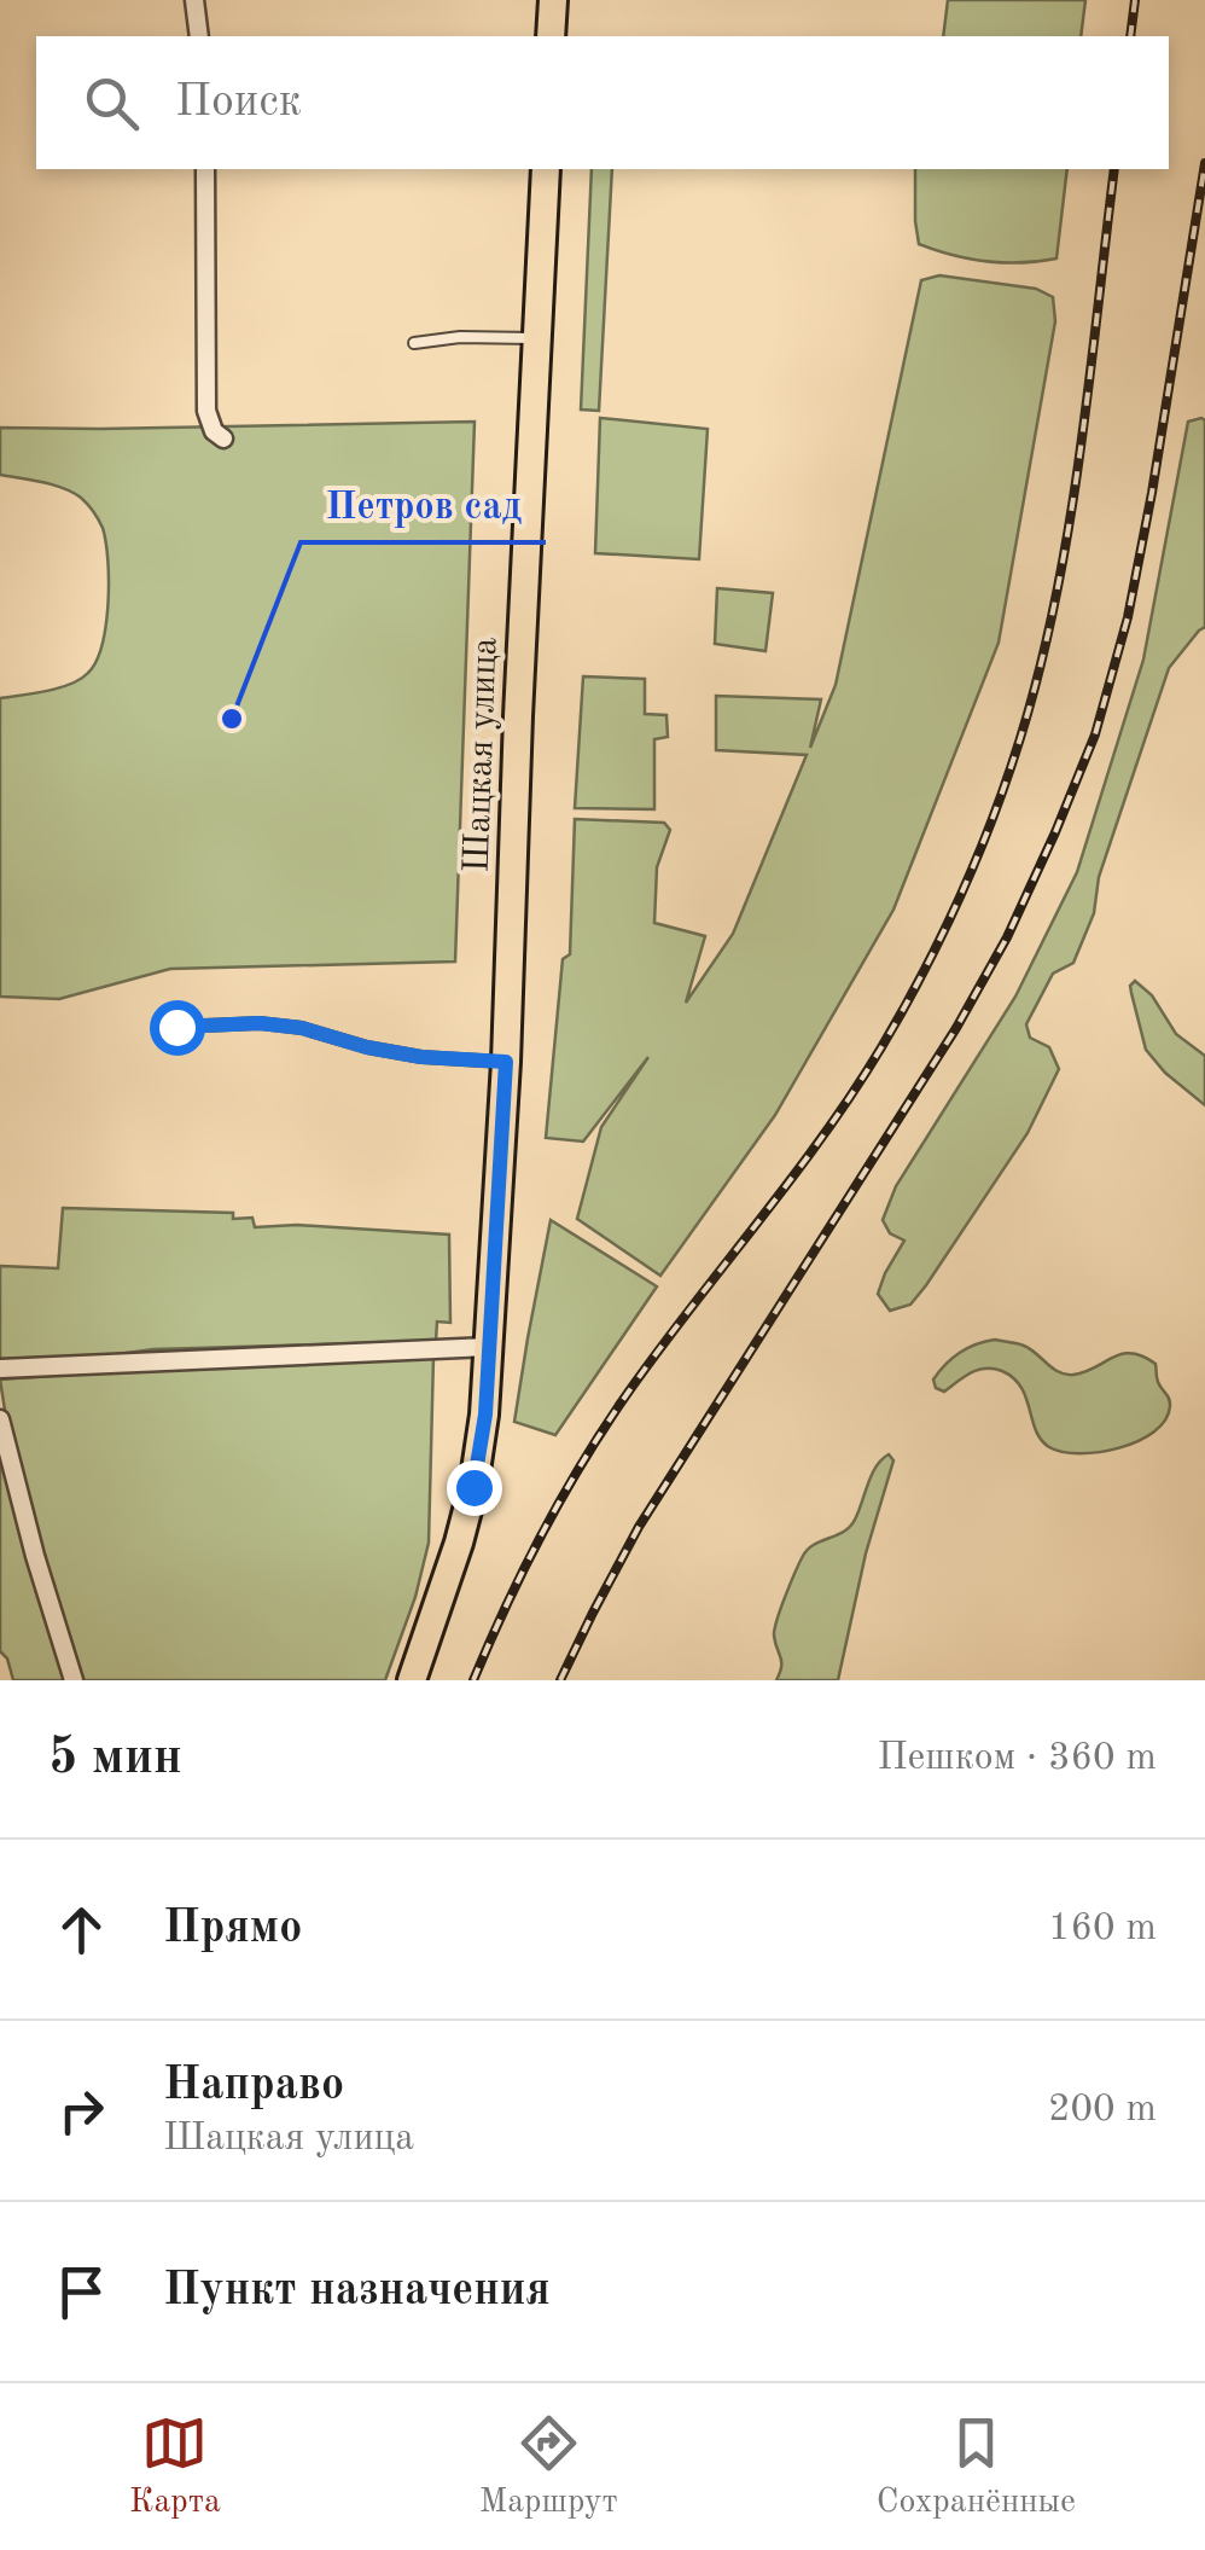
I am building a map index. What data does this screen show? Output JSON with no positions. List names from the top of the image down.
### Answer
{
  "streets": {
    "main road": ["Шацкая улица"]
  },
  "places": ["Петров сад"],
  "page": {
    "search": "Поиск",
    "heading": ["5 мин", "Пешком · 360 m"],
    "list": [
      ["Прямо", "160 m"],
      ["Направо", "Шацкая улица", "200 m"],
      "Пункт назначения"
    ],
    "nav": ["Карта", "Маршрут", "Сохранённые"]
  }
}
